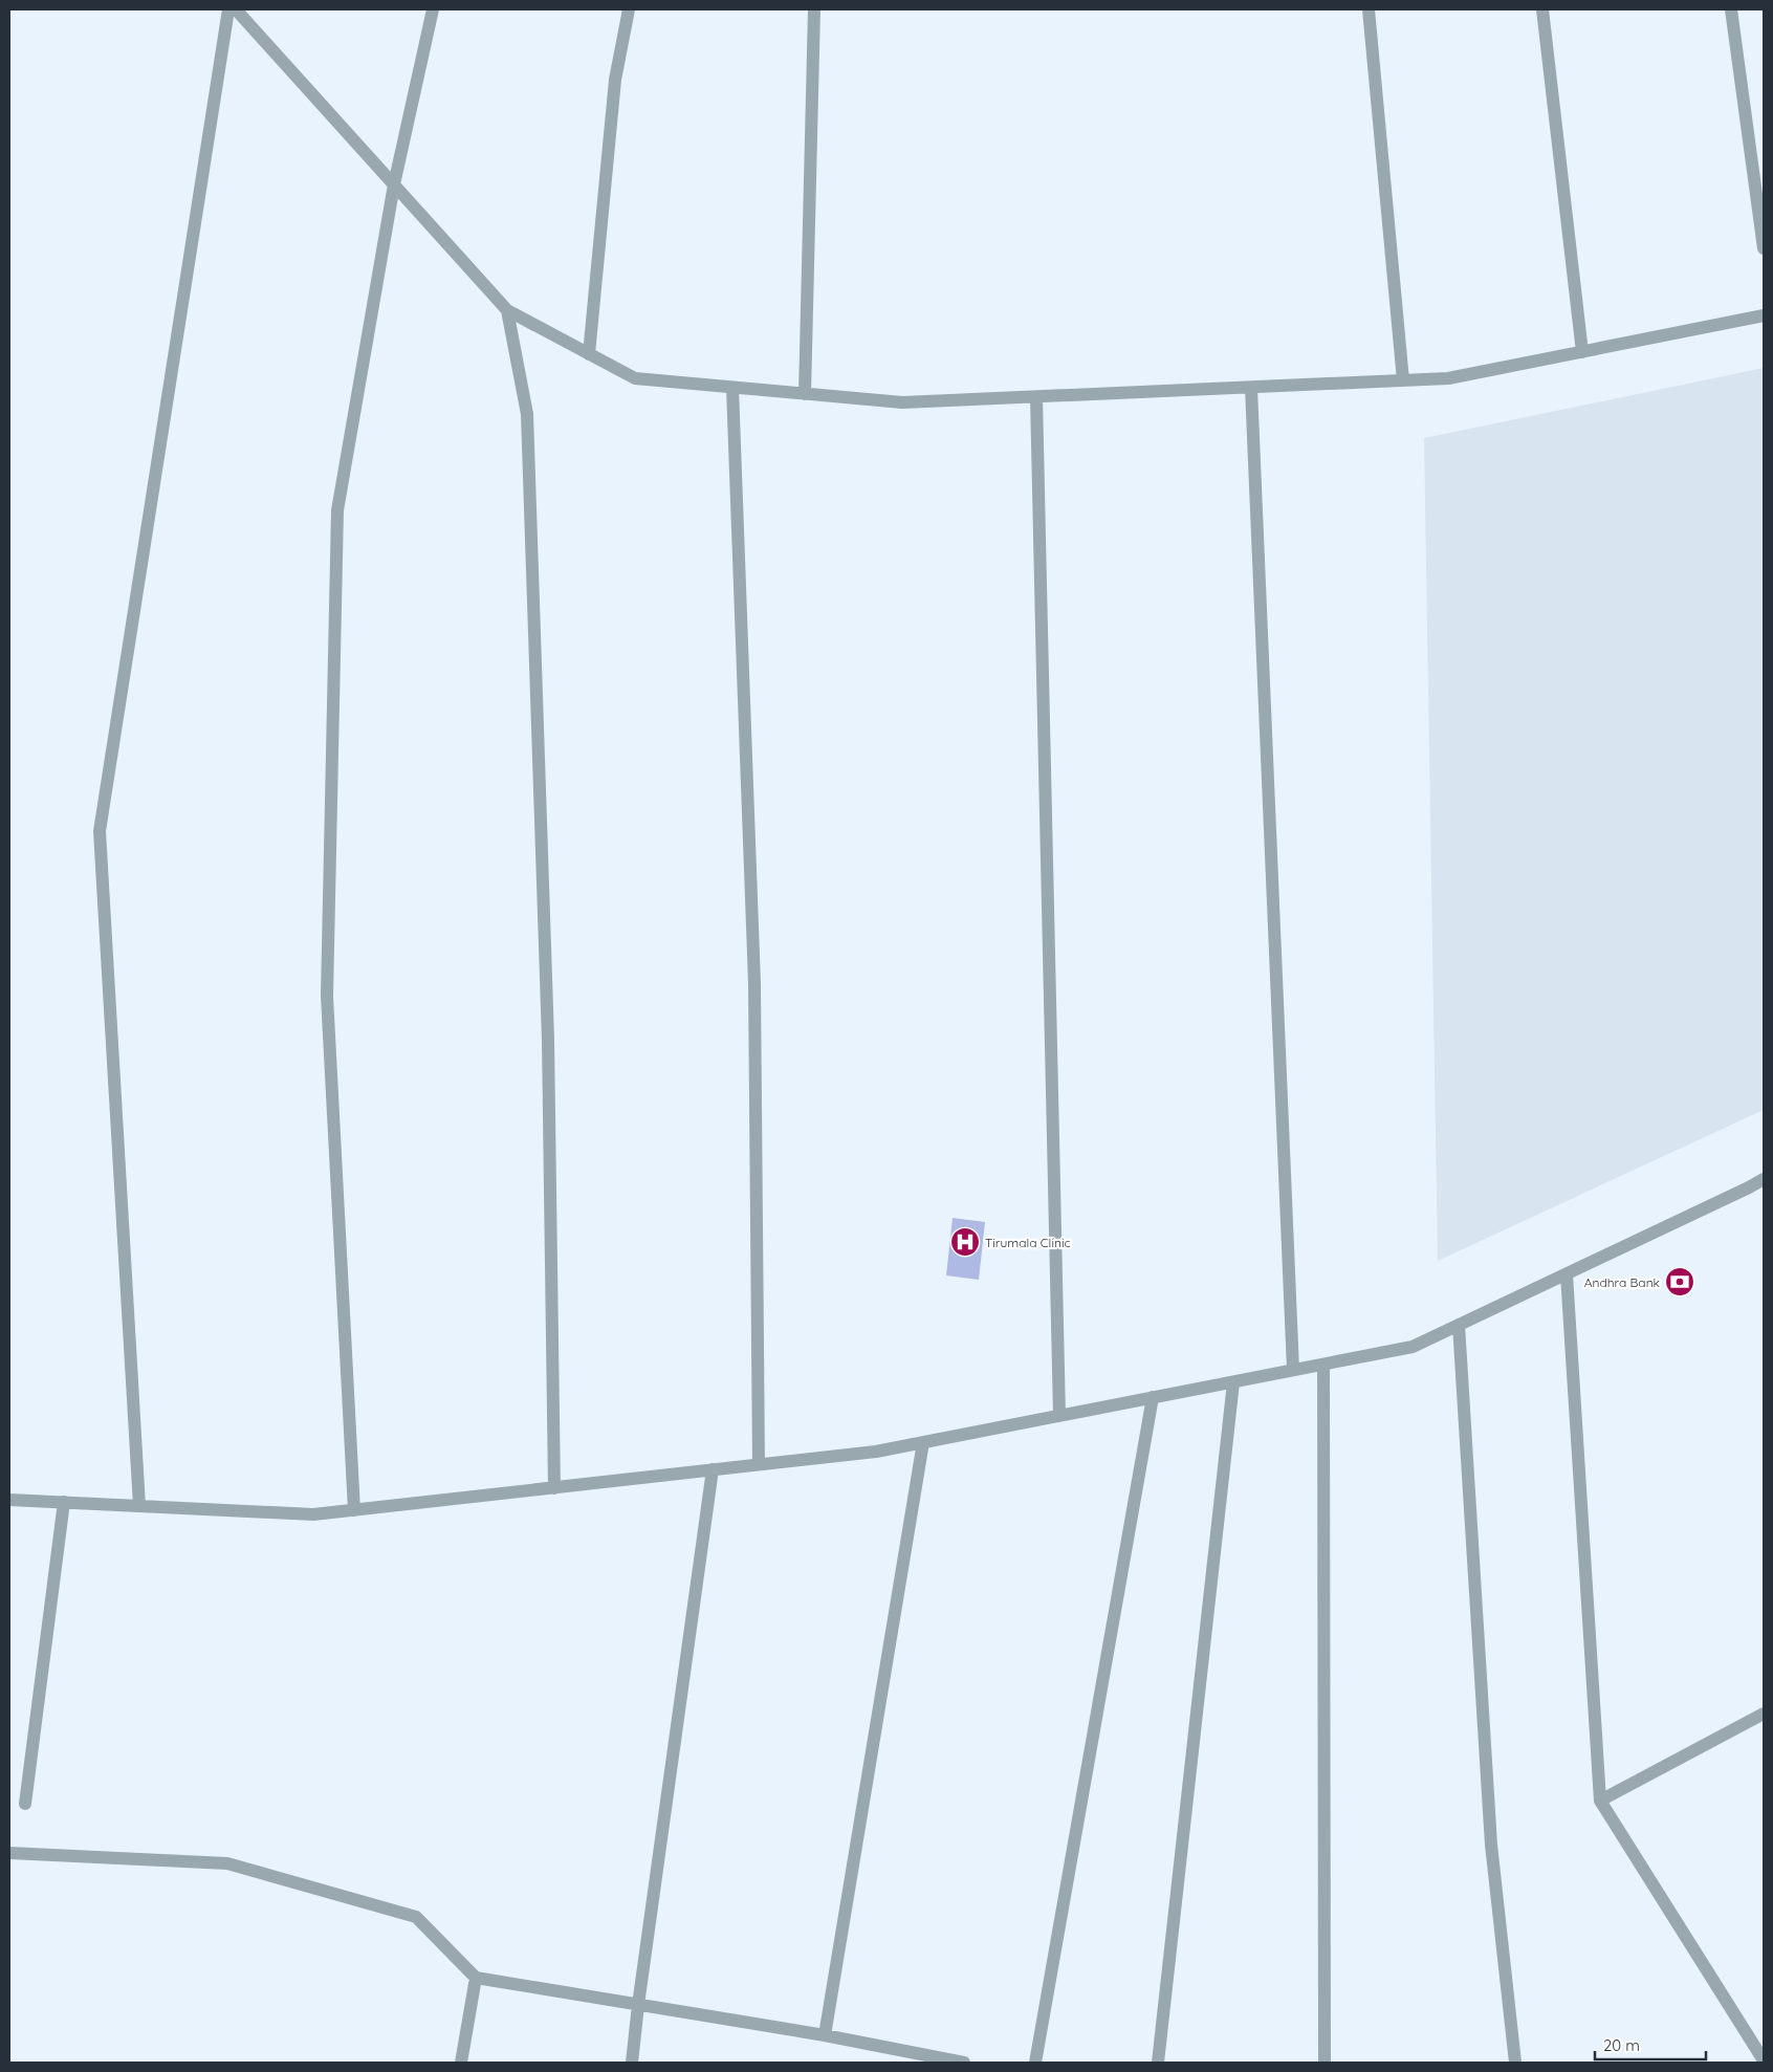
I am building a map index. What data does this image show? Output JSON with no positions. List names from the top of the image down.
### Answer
{
  "places": {
    "hospital": ["Tirumala Clinic"],
    "bank": ["Andhra Bank"]
  },
  "scale_bar": "20 m"
}
